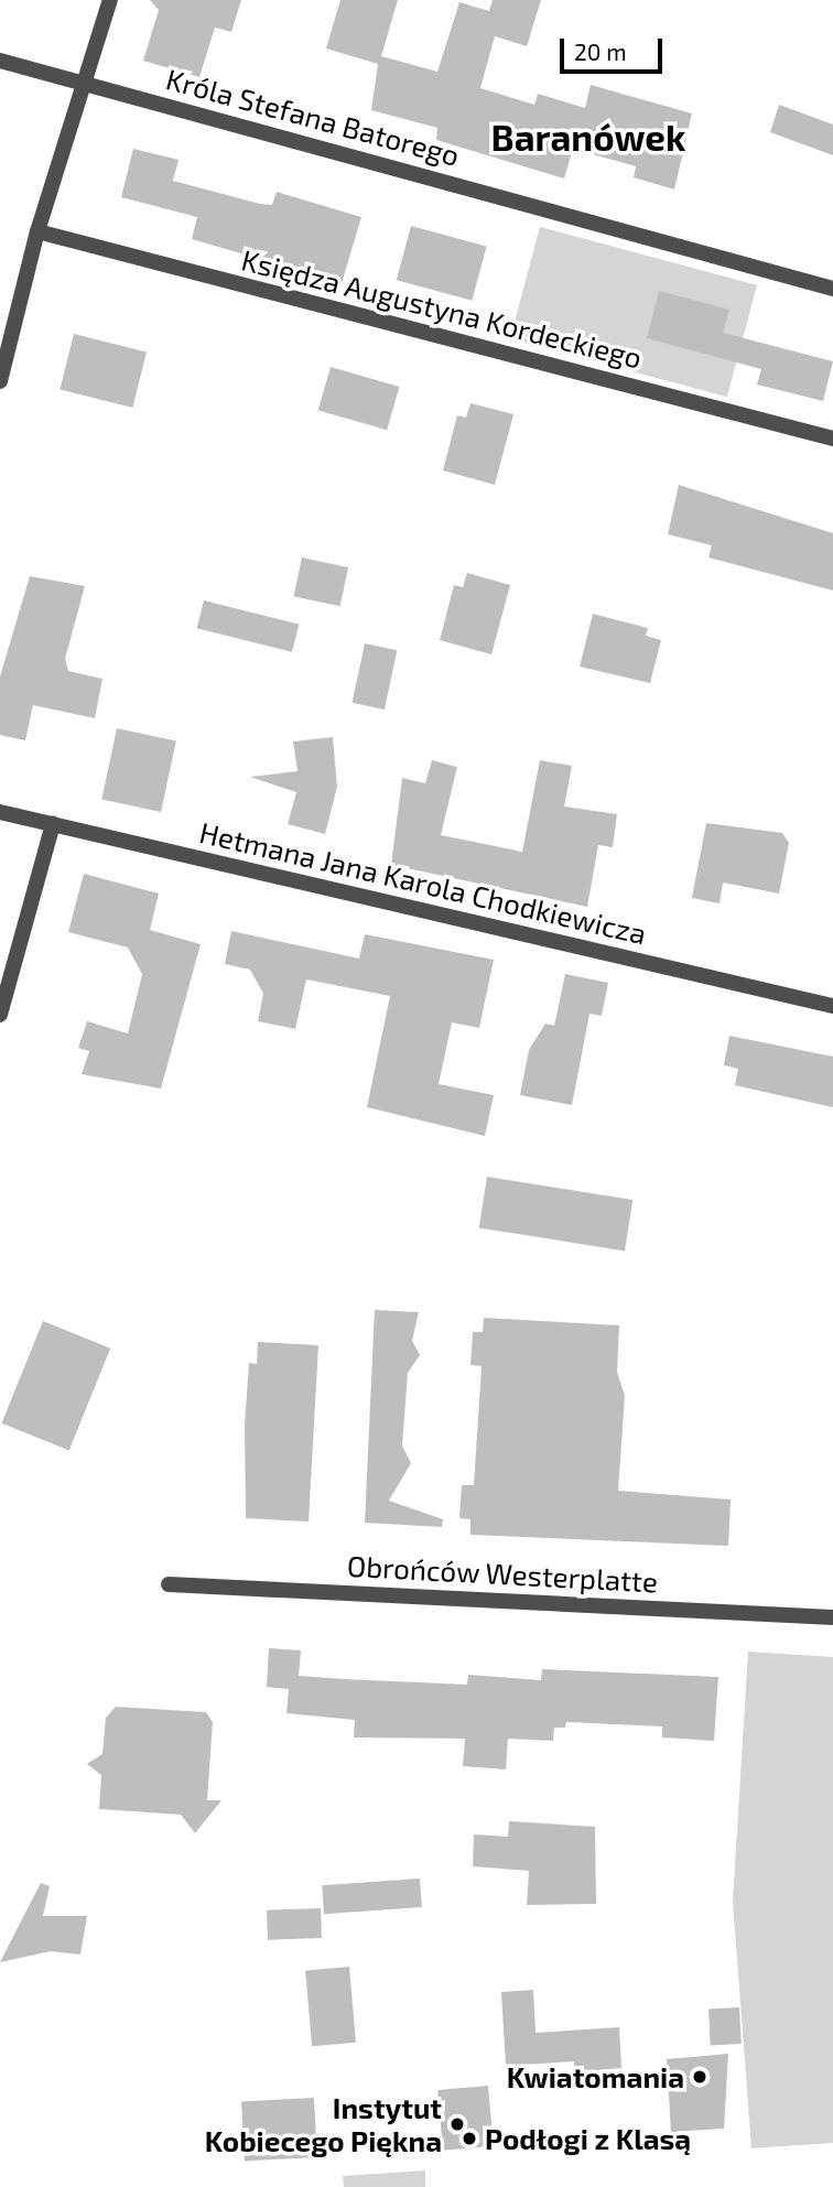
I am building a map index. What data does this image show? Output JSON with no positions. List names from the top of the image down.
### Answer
{
  "streets": {
    "street": [
      "Króla Stefana Batorego",
      "Księdza Augustyna Kordeckiego",
      "Hetmana Jana Karola Chodkiewicza",
      "Obrońców Westerplatte"
    ]
  },
  "districts": ["Baranówek"],
  "places": ["Kwiatomania", "Instytut Kobiecego Piękna", "Podłogi z Klasą"],
  "scale_bar": "20 m"
}
